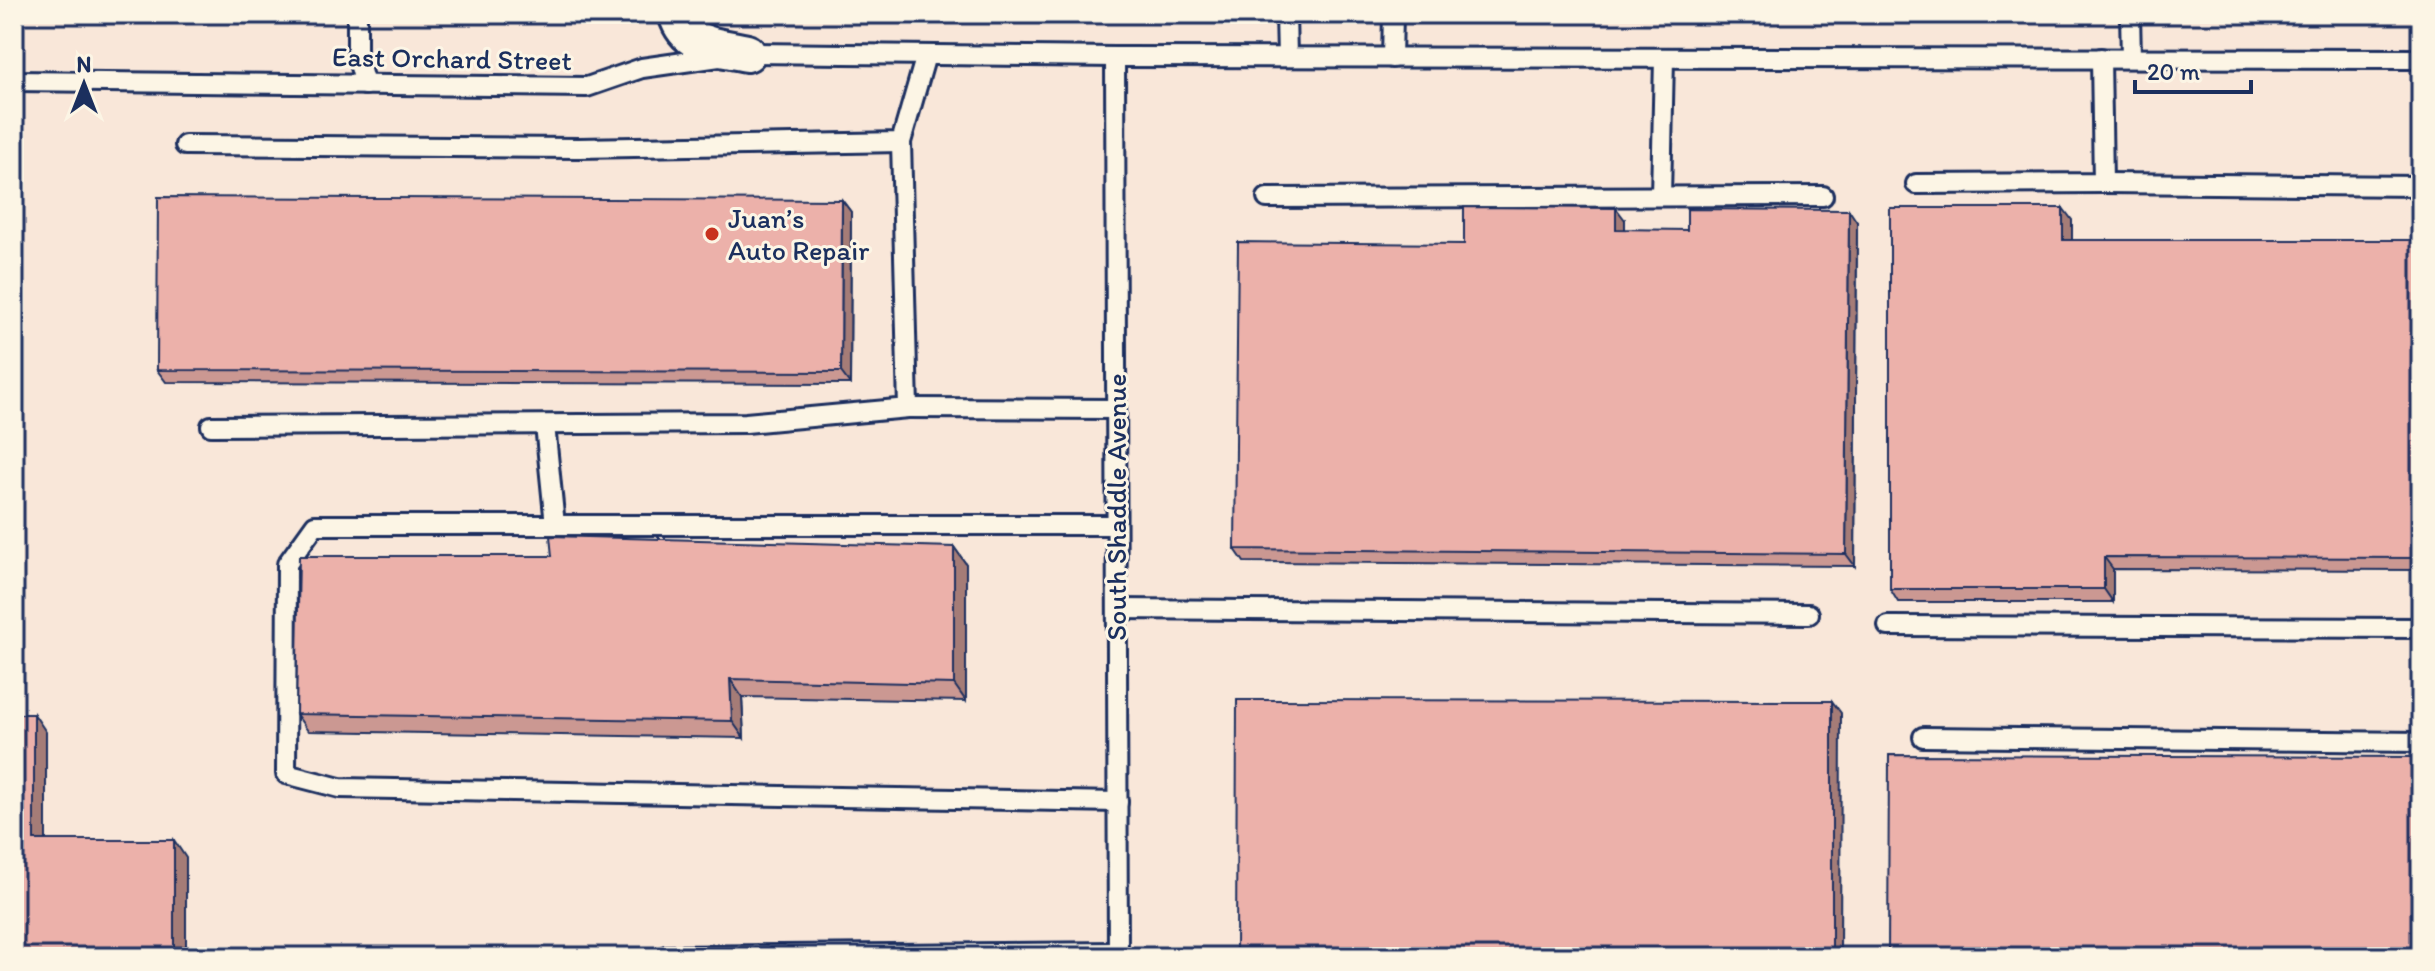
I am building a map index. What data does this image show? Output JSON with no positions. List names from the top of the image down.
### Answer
{
  "streets": {
    "lane": ["East Orchard Street", "South Shaddle Avenue"]
  },
  "crossings": [
    ["East Orchard Street", "South Shaddle Avenue"]
  ],
  "places": ["Juan’s Auto Repair"],
  "scale_bar": "20 m",
  "north": "top"
}
